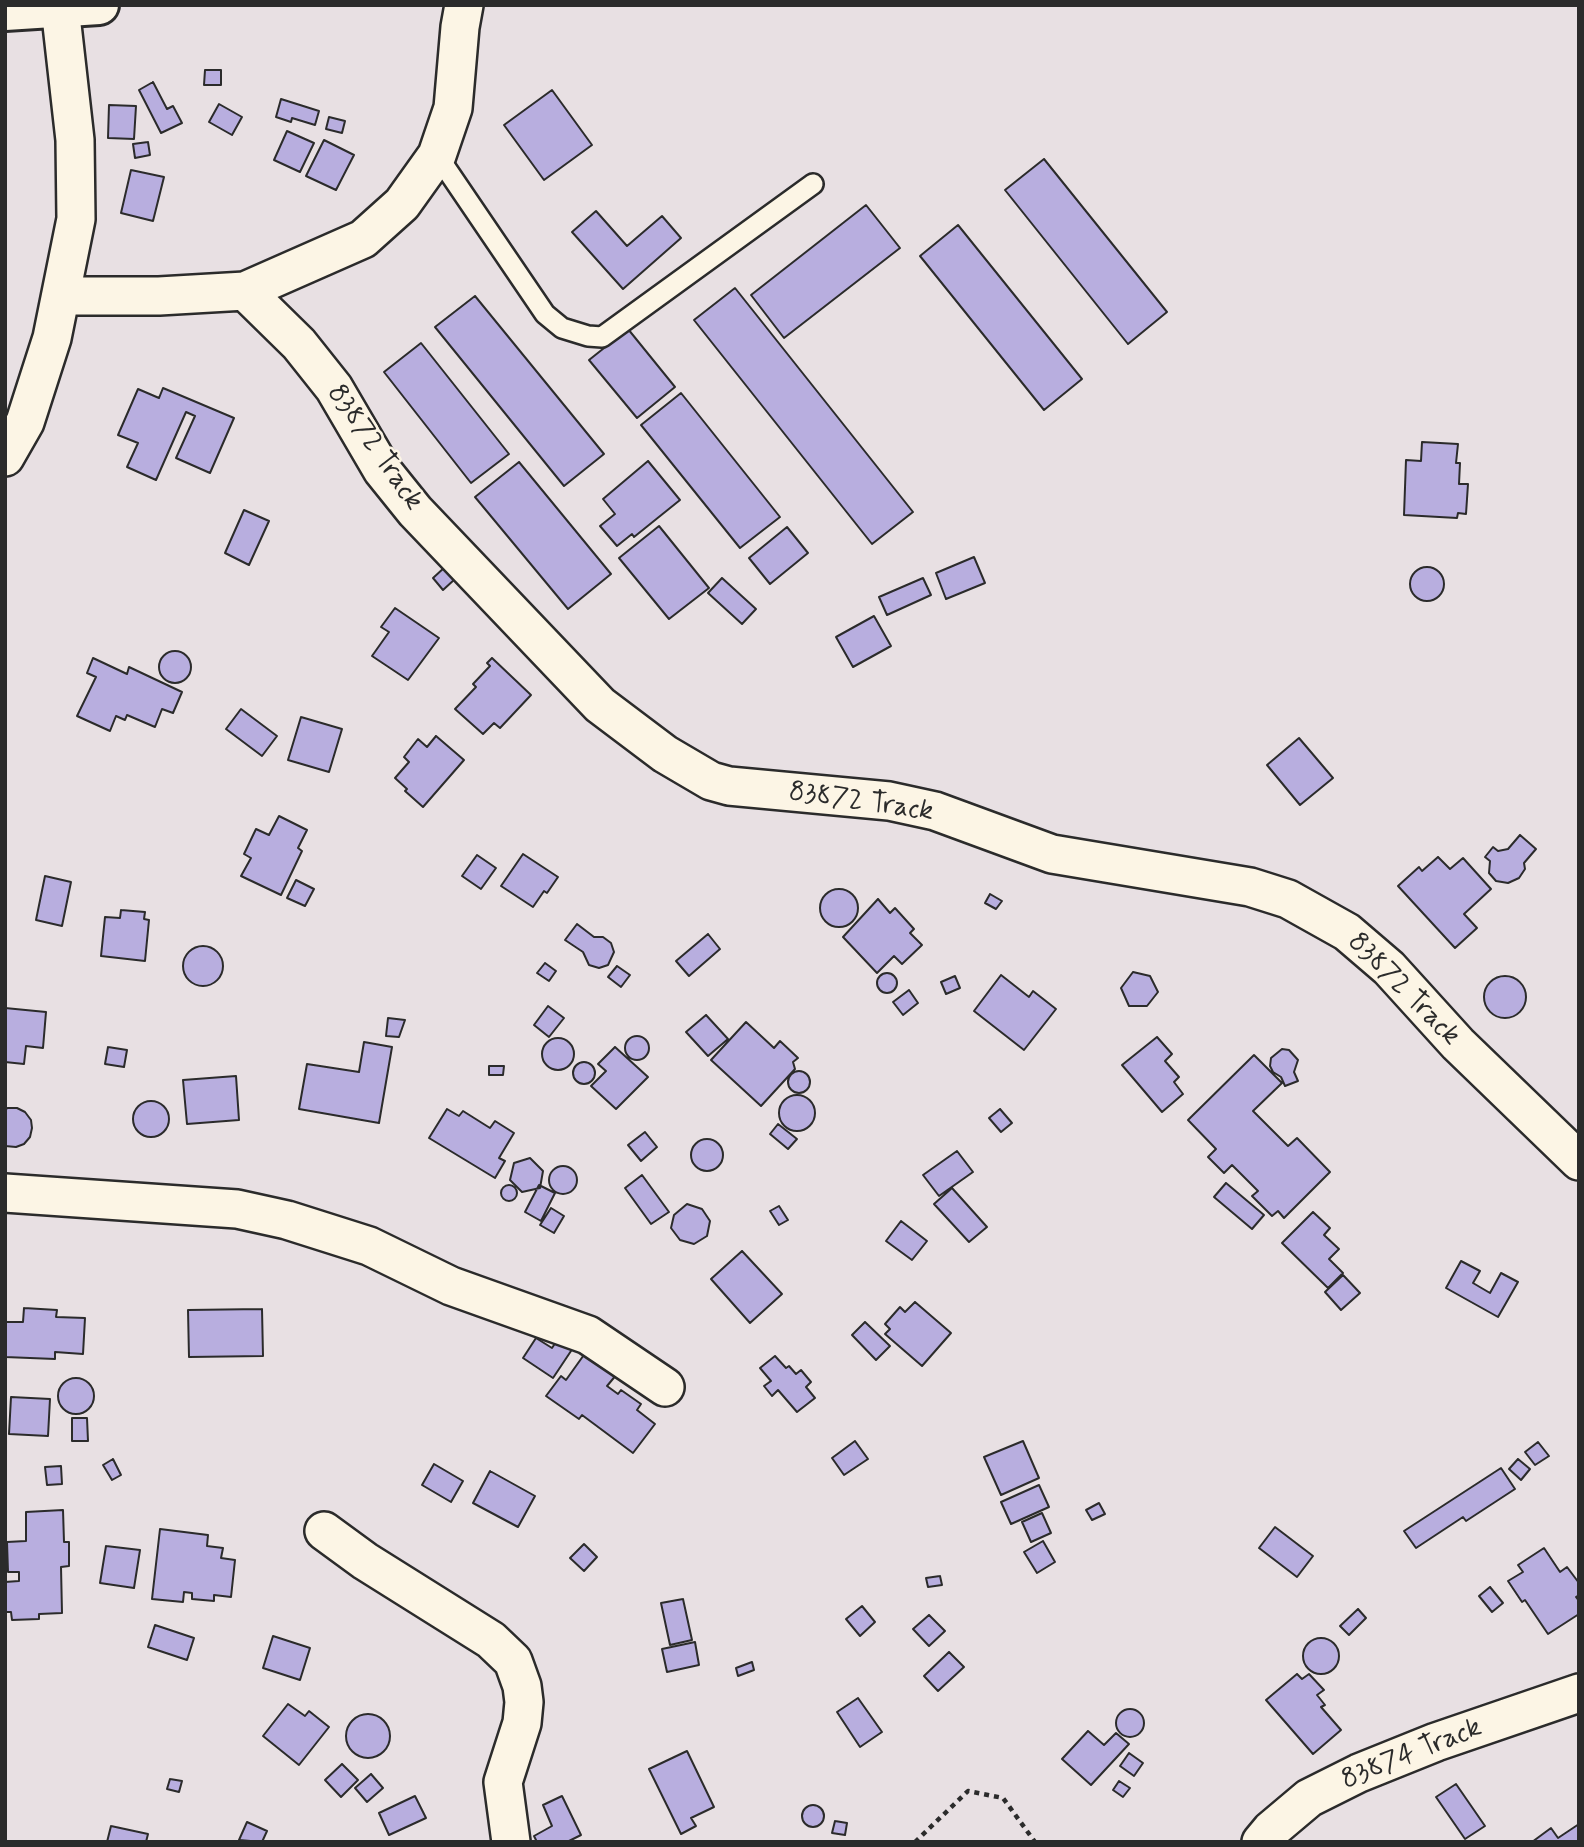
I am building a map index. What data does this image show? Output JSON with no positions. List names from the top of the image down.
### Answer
{
  "streets": {
    "street": ["83872 Track", "83874 Track"]
  }
}
